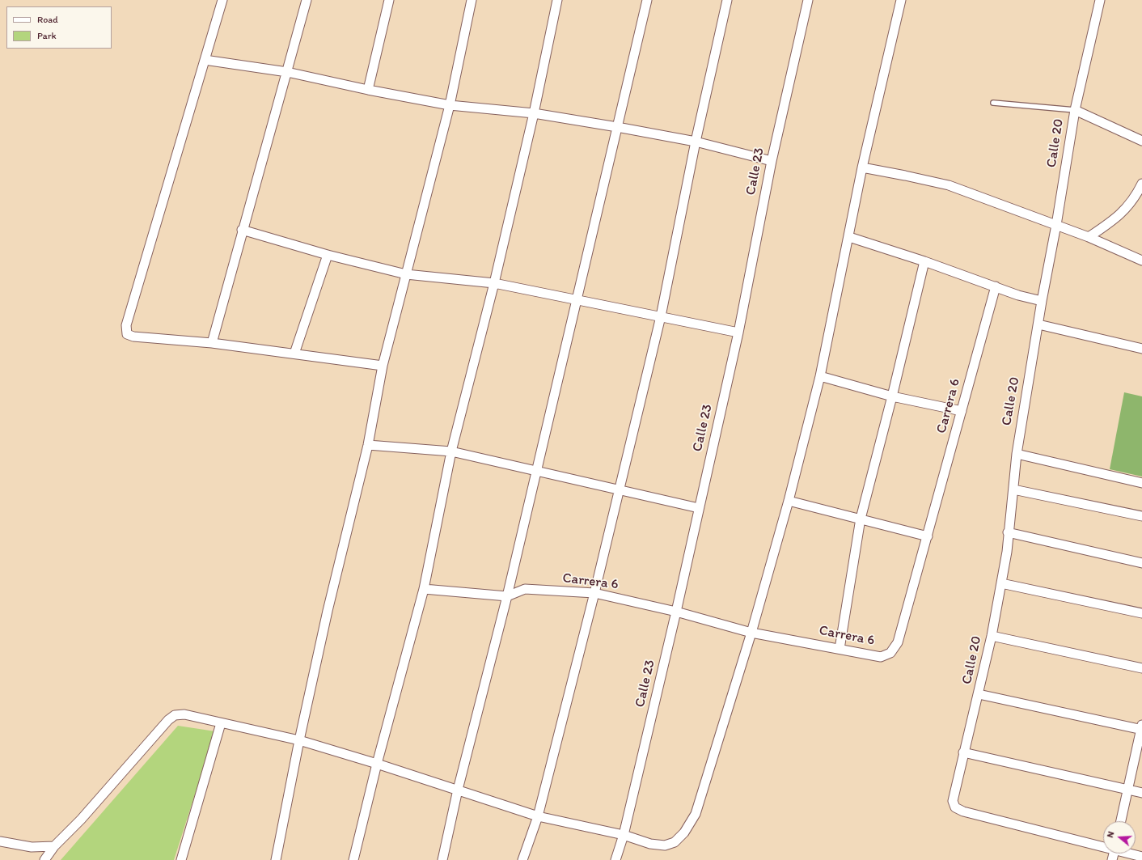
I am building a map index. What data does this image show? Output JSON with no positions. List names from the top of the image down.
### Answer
{
  "streets": {
    "street": ["Calle 20", "Calle 23", "Carrera 6"]
  },
  "crossings": [
    ["Calle 23", "Carrera 6"]
  ],
  "legend": ["Road", "Park"],
  "north": "left"
}
